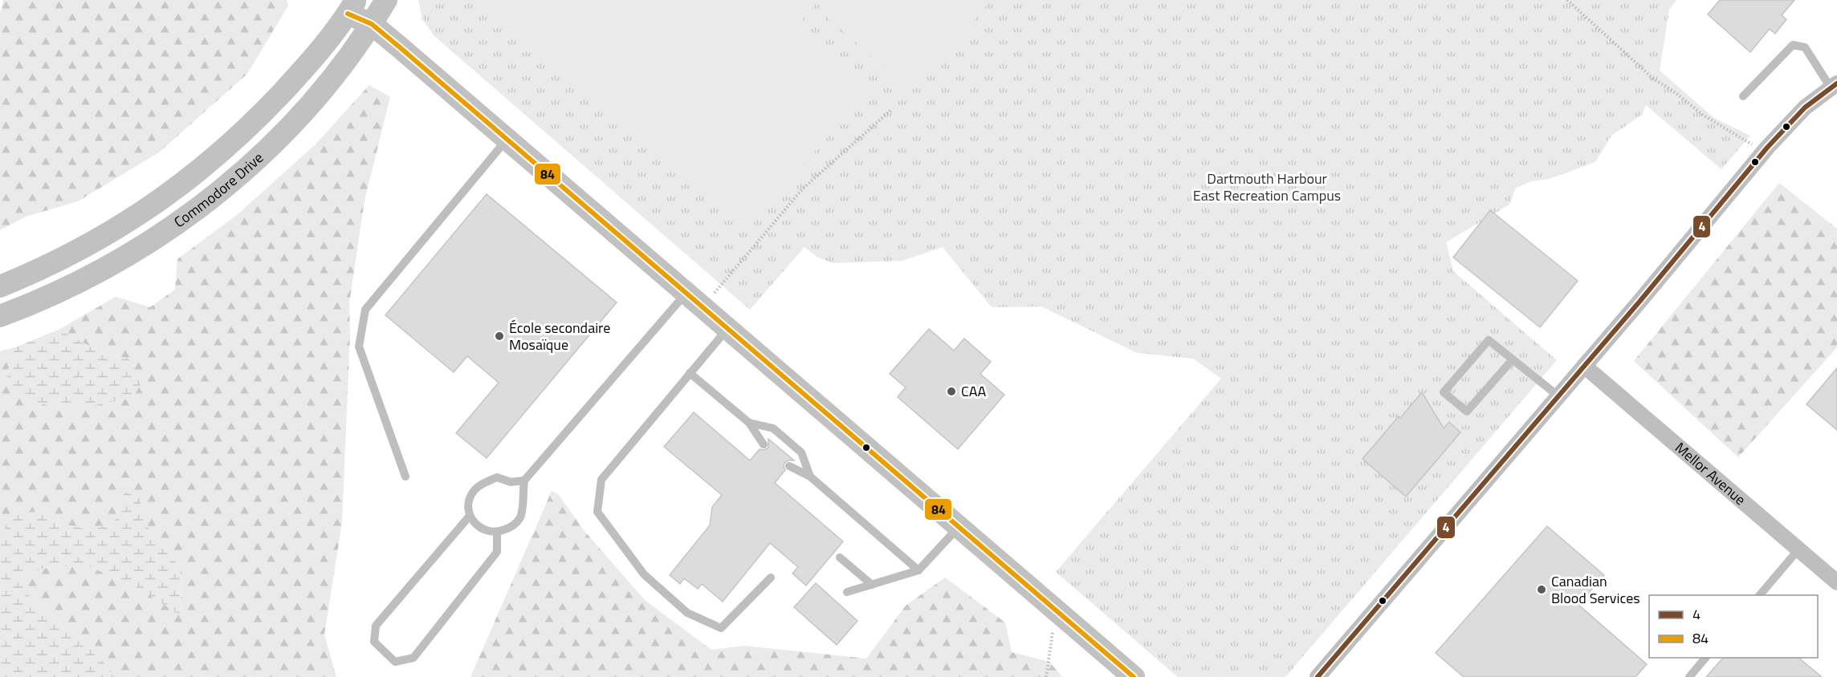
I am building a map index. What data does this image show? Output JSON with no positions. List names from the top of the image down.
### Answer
{
  "streets": {
    "main road": ["Commodore Drive"],
    "street": ["Mellor Avenue"]
  },
  "parks": ["Dartmouth Harbour East Recreation Campus"],
  "places": ["École secondaire Mosaïque", "CAA", "Canadian Blood Services"],
  "lines": ["transit line 84", "transit line 4"],
  "legend": ["4", "84"]
}
